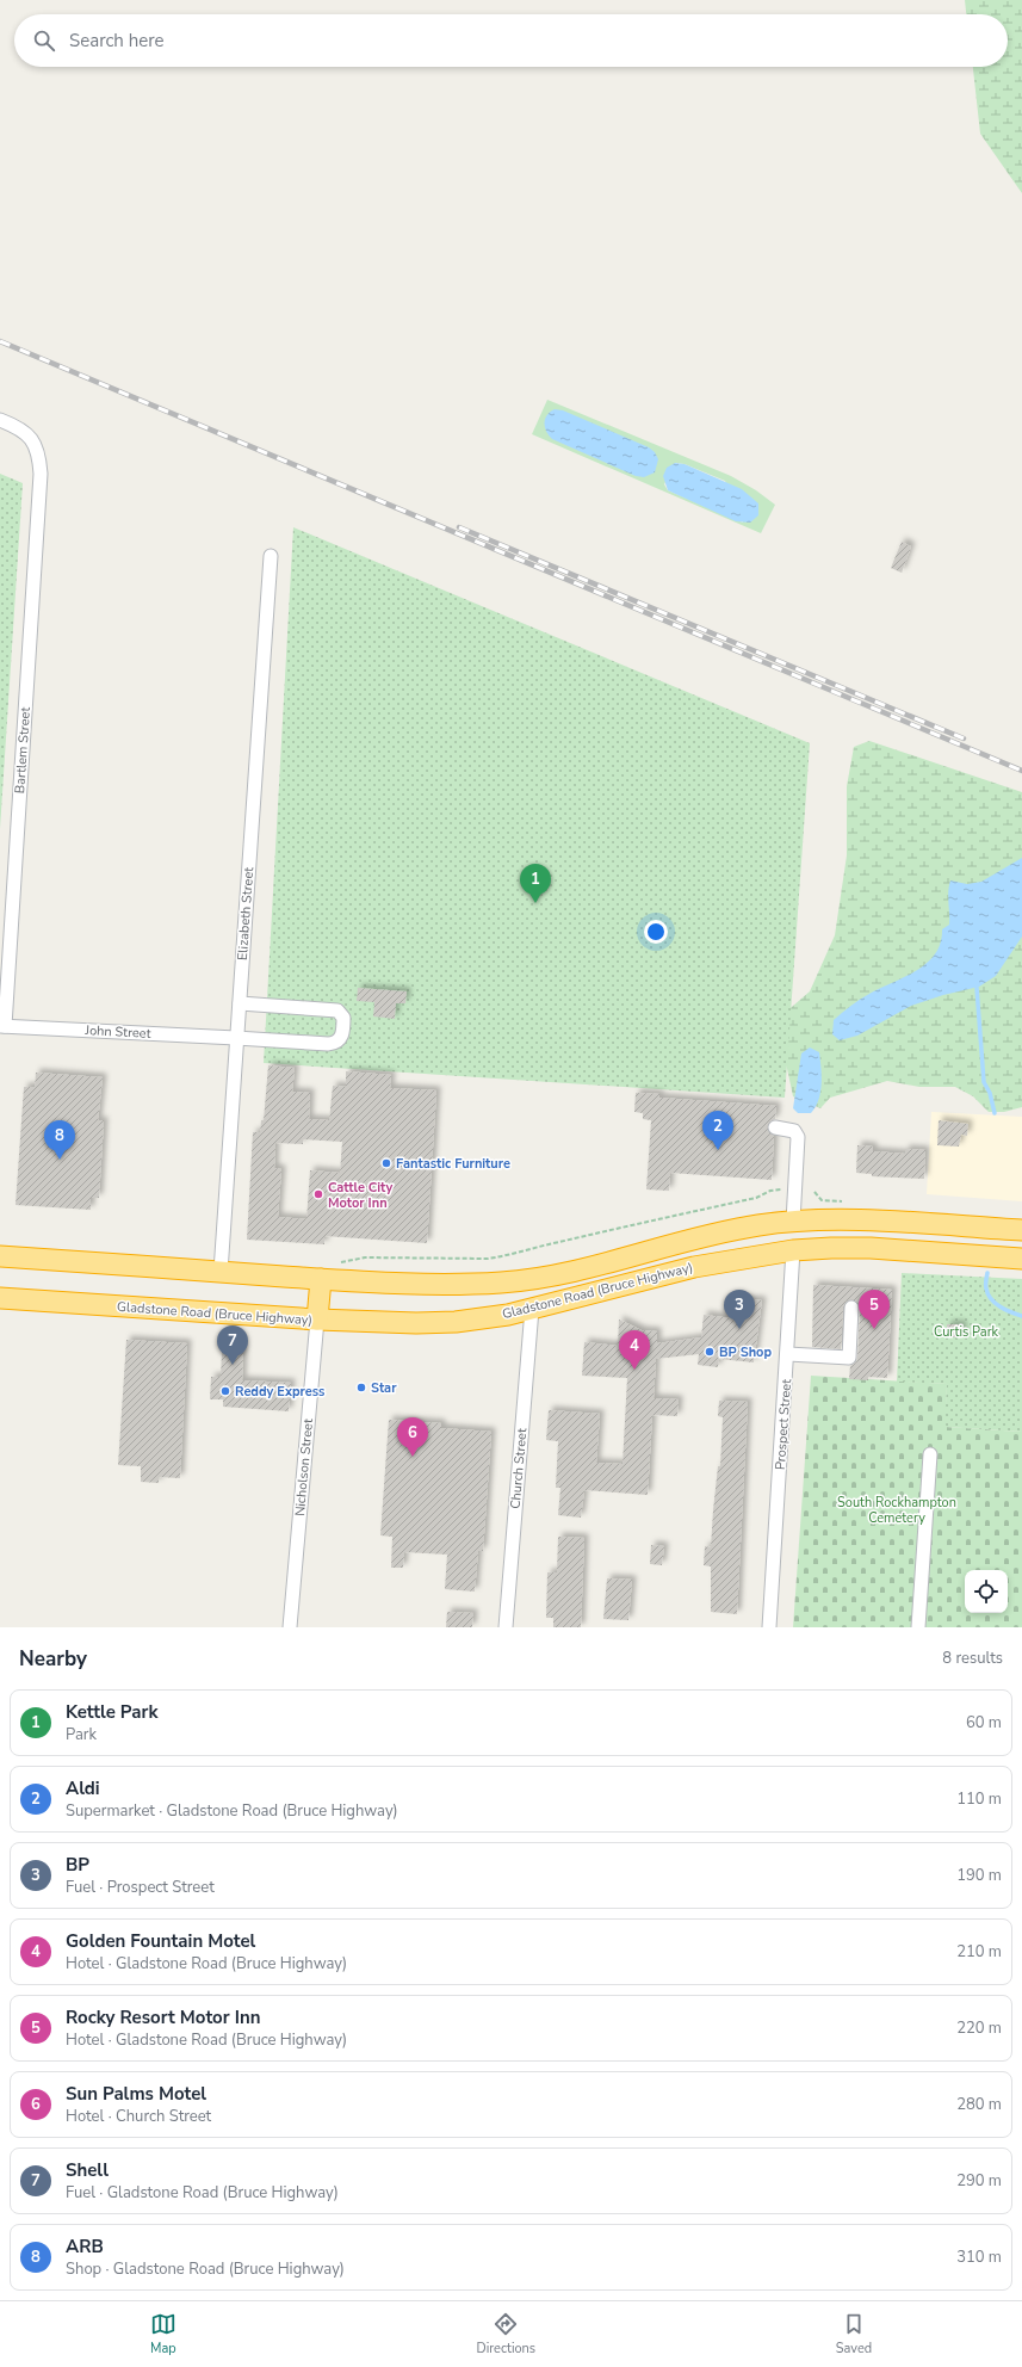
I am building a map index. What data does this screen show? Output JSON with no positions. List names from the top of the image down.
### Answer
{
  "streets": {
    "highway": ["Gladstone Road (Bruce Highway)", "Prospect Street", "Nicholson Street"],
    "street": [
      "Bartlem Street",
      "Elizabeth Street",
      "John Street",
      "Church Street"
    ]
  },
  "crossings": [
    ["Bartlem Street", "John Street"],
    ["Elizabeth Street", "John Street"],
    ["Elizabeth Street", "Gladstone Road (Bruce Highway)"],
    ["Gladstone Road (Bruce Highway)", "Prospect Street"],
    ["Gladstone Road (Bruce Highway)", "Nicholson Street"],
    ["Gladstone Road (Bruce Highway)", "Church Street"]
  ],
  "parks": ["Curtis Park", "South Rockhampton Cemetery"],
  "places": [
    "Fantastic Furniture",
    "Cattle City Motor Inn",
    "BP Shop",
    "Star",
    "Reddy Express"
  ],
  "page": {
    "search": "Search here",
    "pins": [
      "1",
      "2",
      "8",
      "3",
      "5",
      "7",
      "4",
      "6"
    ],
    "heading": ["Nearby", "8 results"],
    "list": [
      {
        "mark": "1",
        "name": "Kettle Park",
        "note": "Park",
        "value": "60 m"
      },
      {
        "mark": "2",
        "name": "Aldi",
        "note": "Supermarket · Gladstone Road (Bruce Highway)",
        "value": "110 m"
      },
      {
        "mark": "3",
        "name": "BP",
        "note": "Fuel · Prospect Street",
        "value": "190 m"
      },
      {
        "mark": "4",
        "name": "Golden Fountain Motel",
        "note": "Hotel · Gladstone Road (Bruce Highway)",
        "value": "210 m"
      },
      {
        "mark": "5",
        "name": "Rocky Resort Motor Inn",
        "note": "Hotel · Gladstone Road (Bruce Highway)",
        "value": "220 m"
      },
      {
        "mark": "6",
        "name": "Sun Palms Motel",
        "note": "Hotel · Church Street",
        "value": "280 m"
      },
      {
        "mark": "7",
        "name": "Shell",
        "note": "Fuel · Gladstone Road (Bruce Highway)",
        "value": "290 m"
      },
      {
        "mark": "8",
        "name": "ARB",
        "note": "Shop · Gladstone Road (Bruce Highway)",
        "value": "310 m"
      }
    ],
    "nav": ["Map", "Directions", "Saved"]
  }
}
